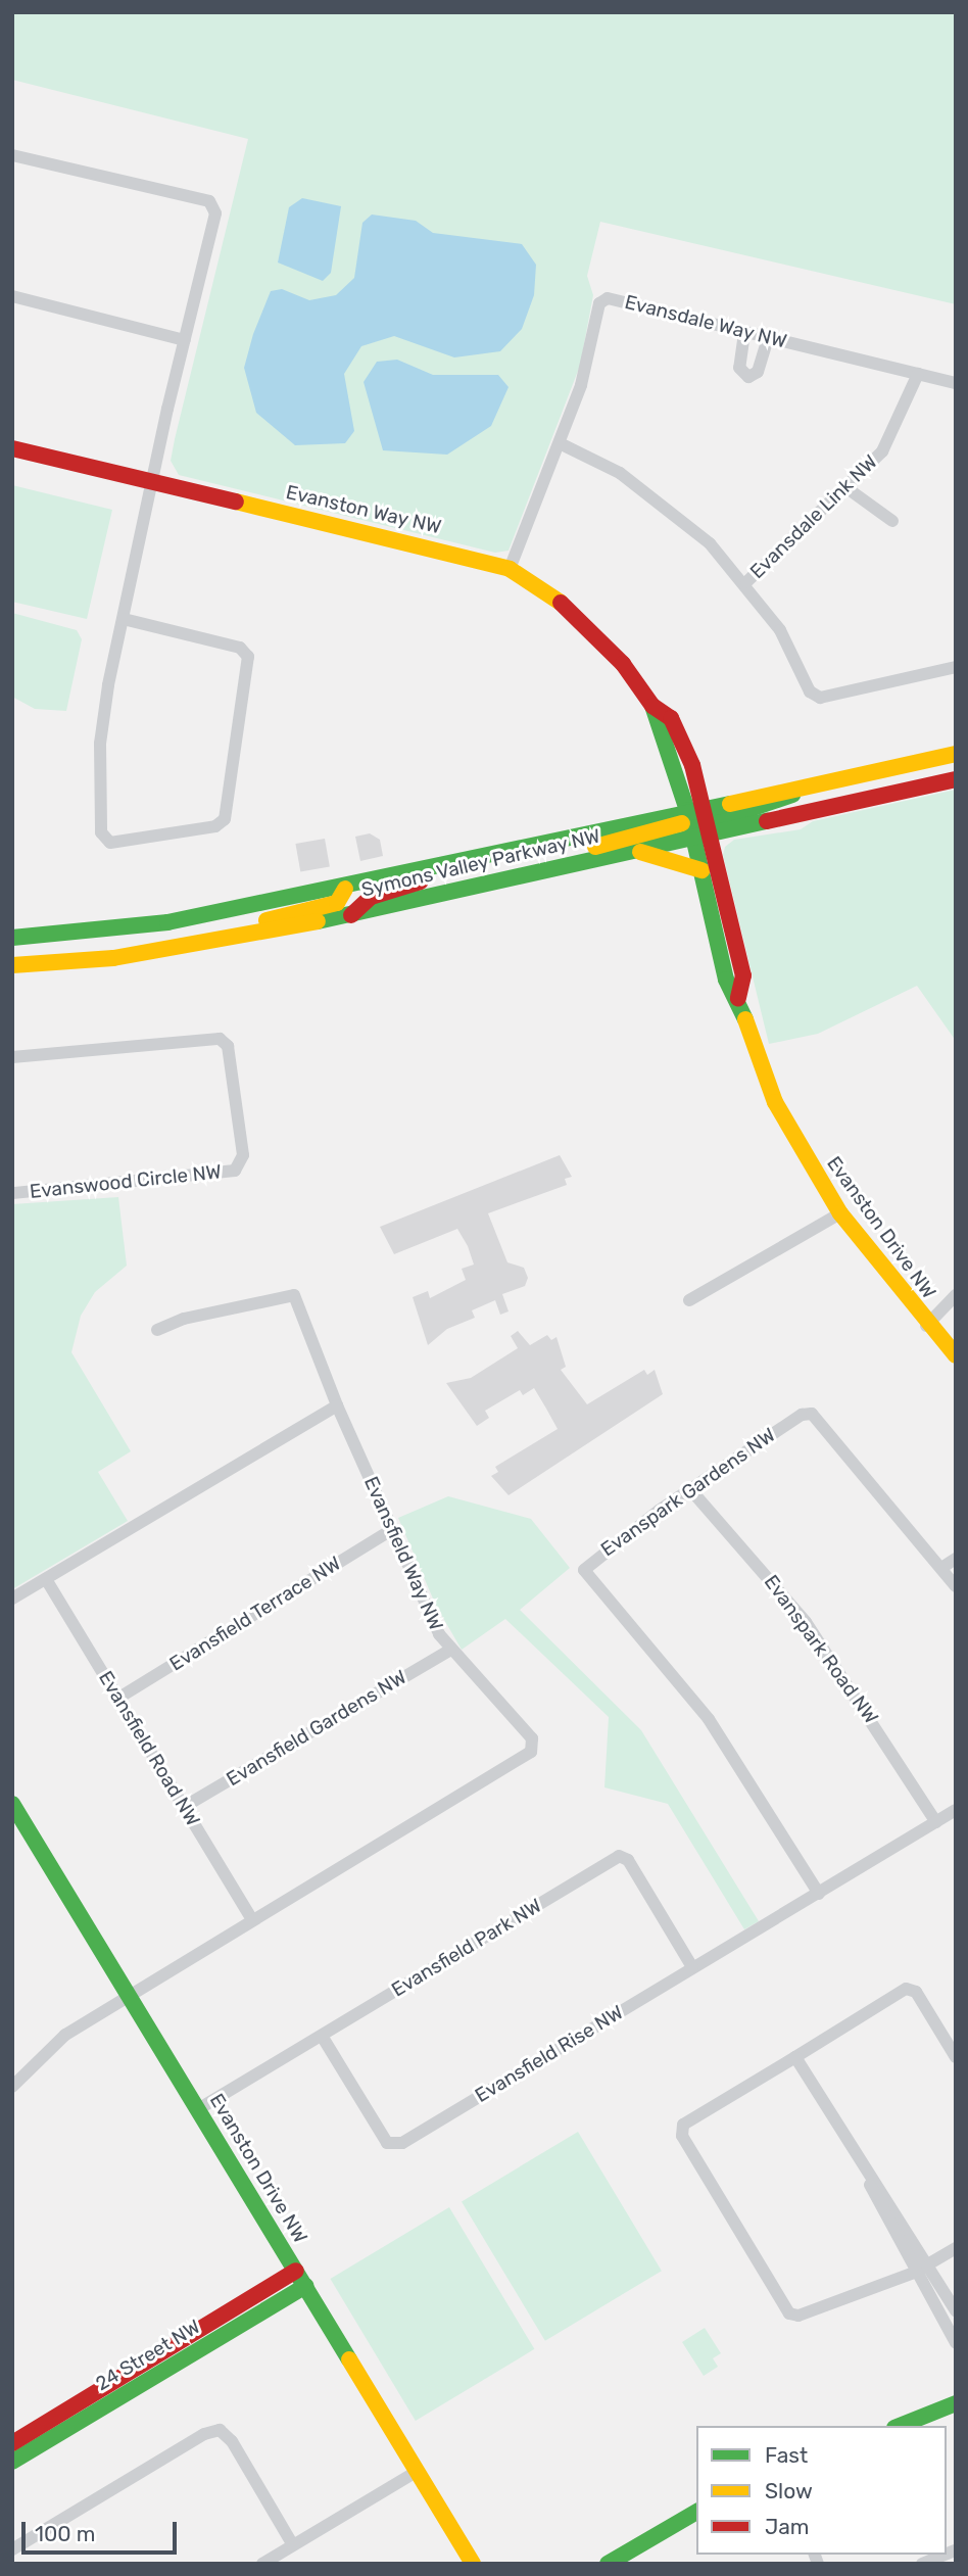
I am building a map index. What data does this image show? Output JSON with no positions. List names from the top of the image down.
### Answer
{
  "streets": {
    "street": [
      "Evansdale Way NW",
      "Evanston Way NW",
      "Evansdale Link NW",
      "Symons Valley Parkway NW",
      "Evanswood Circle NW",
      "Evanston Drive NW",
      "Evanspark Gardens NW",
      "Evansfield Way NW",
      "Evansfield Terrace NW",
      "Evanspark Road NW",
      "Evansfield Gardens NW",
      "Evansfield Road NW",
      "Evansfield Park NW",
      "Evansfield Rise NW",
      "24 Street NW"
    ]
  },
  "crossings": [
    ["Evansdale Way NW", "Evanston Way NW"],
    ["Evansdale Way NW", "Evansdale Link NW"],
    ["Evanston Way NW", "Symons Valley Parkway NW"],
    ["Evanston Way NW", "Evanston Drive NW"],
    ["Symons Valley Parkway NW", "Evanston Drive NW"],
    ["Evanston Drive NW", "Evansfield Way NW"],
    ["Evanston Drive NW", "Evansfield Park NW"],
    ["Evanston Drive NW", "24 Street NW"],
    ["Evanspark Gardens NW", "Evanspark Road NW"],
    ["Evanspark Gardens NW", "Evansfield Rise NW"],
    ["Evansfield Way NW", "Evansfield Terrace NW"],
    ["Evansfield Way NW", "Evansfield Gardens NW"],
    ["Evansfield Way NW", "Evansfield Road NW"],
    ["Evansfield Terrace NW", "Evansfield Road NW"],
    ["Evansfield Gardens NW", "Evansfield Road NW"],
    ["Evansfield Park NW", "Evansfield Rise NW"]
  ],
  "legend": ["Fast", "Slow", "Jam"],
  "scale_bar": "100 m"
}
